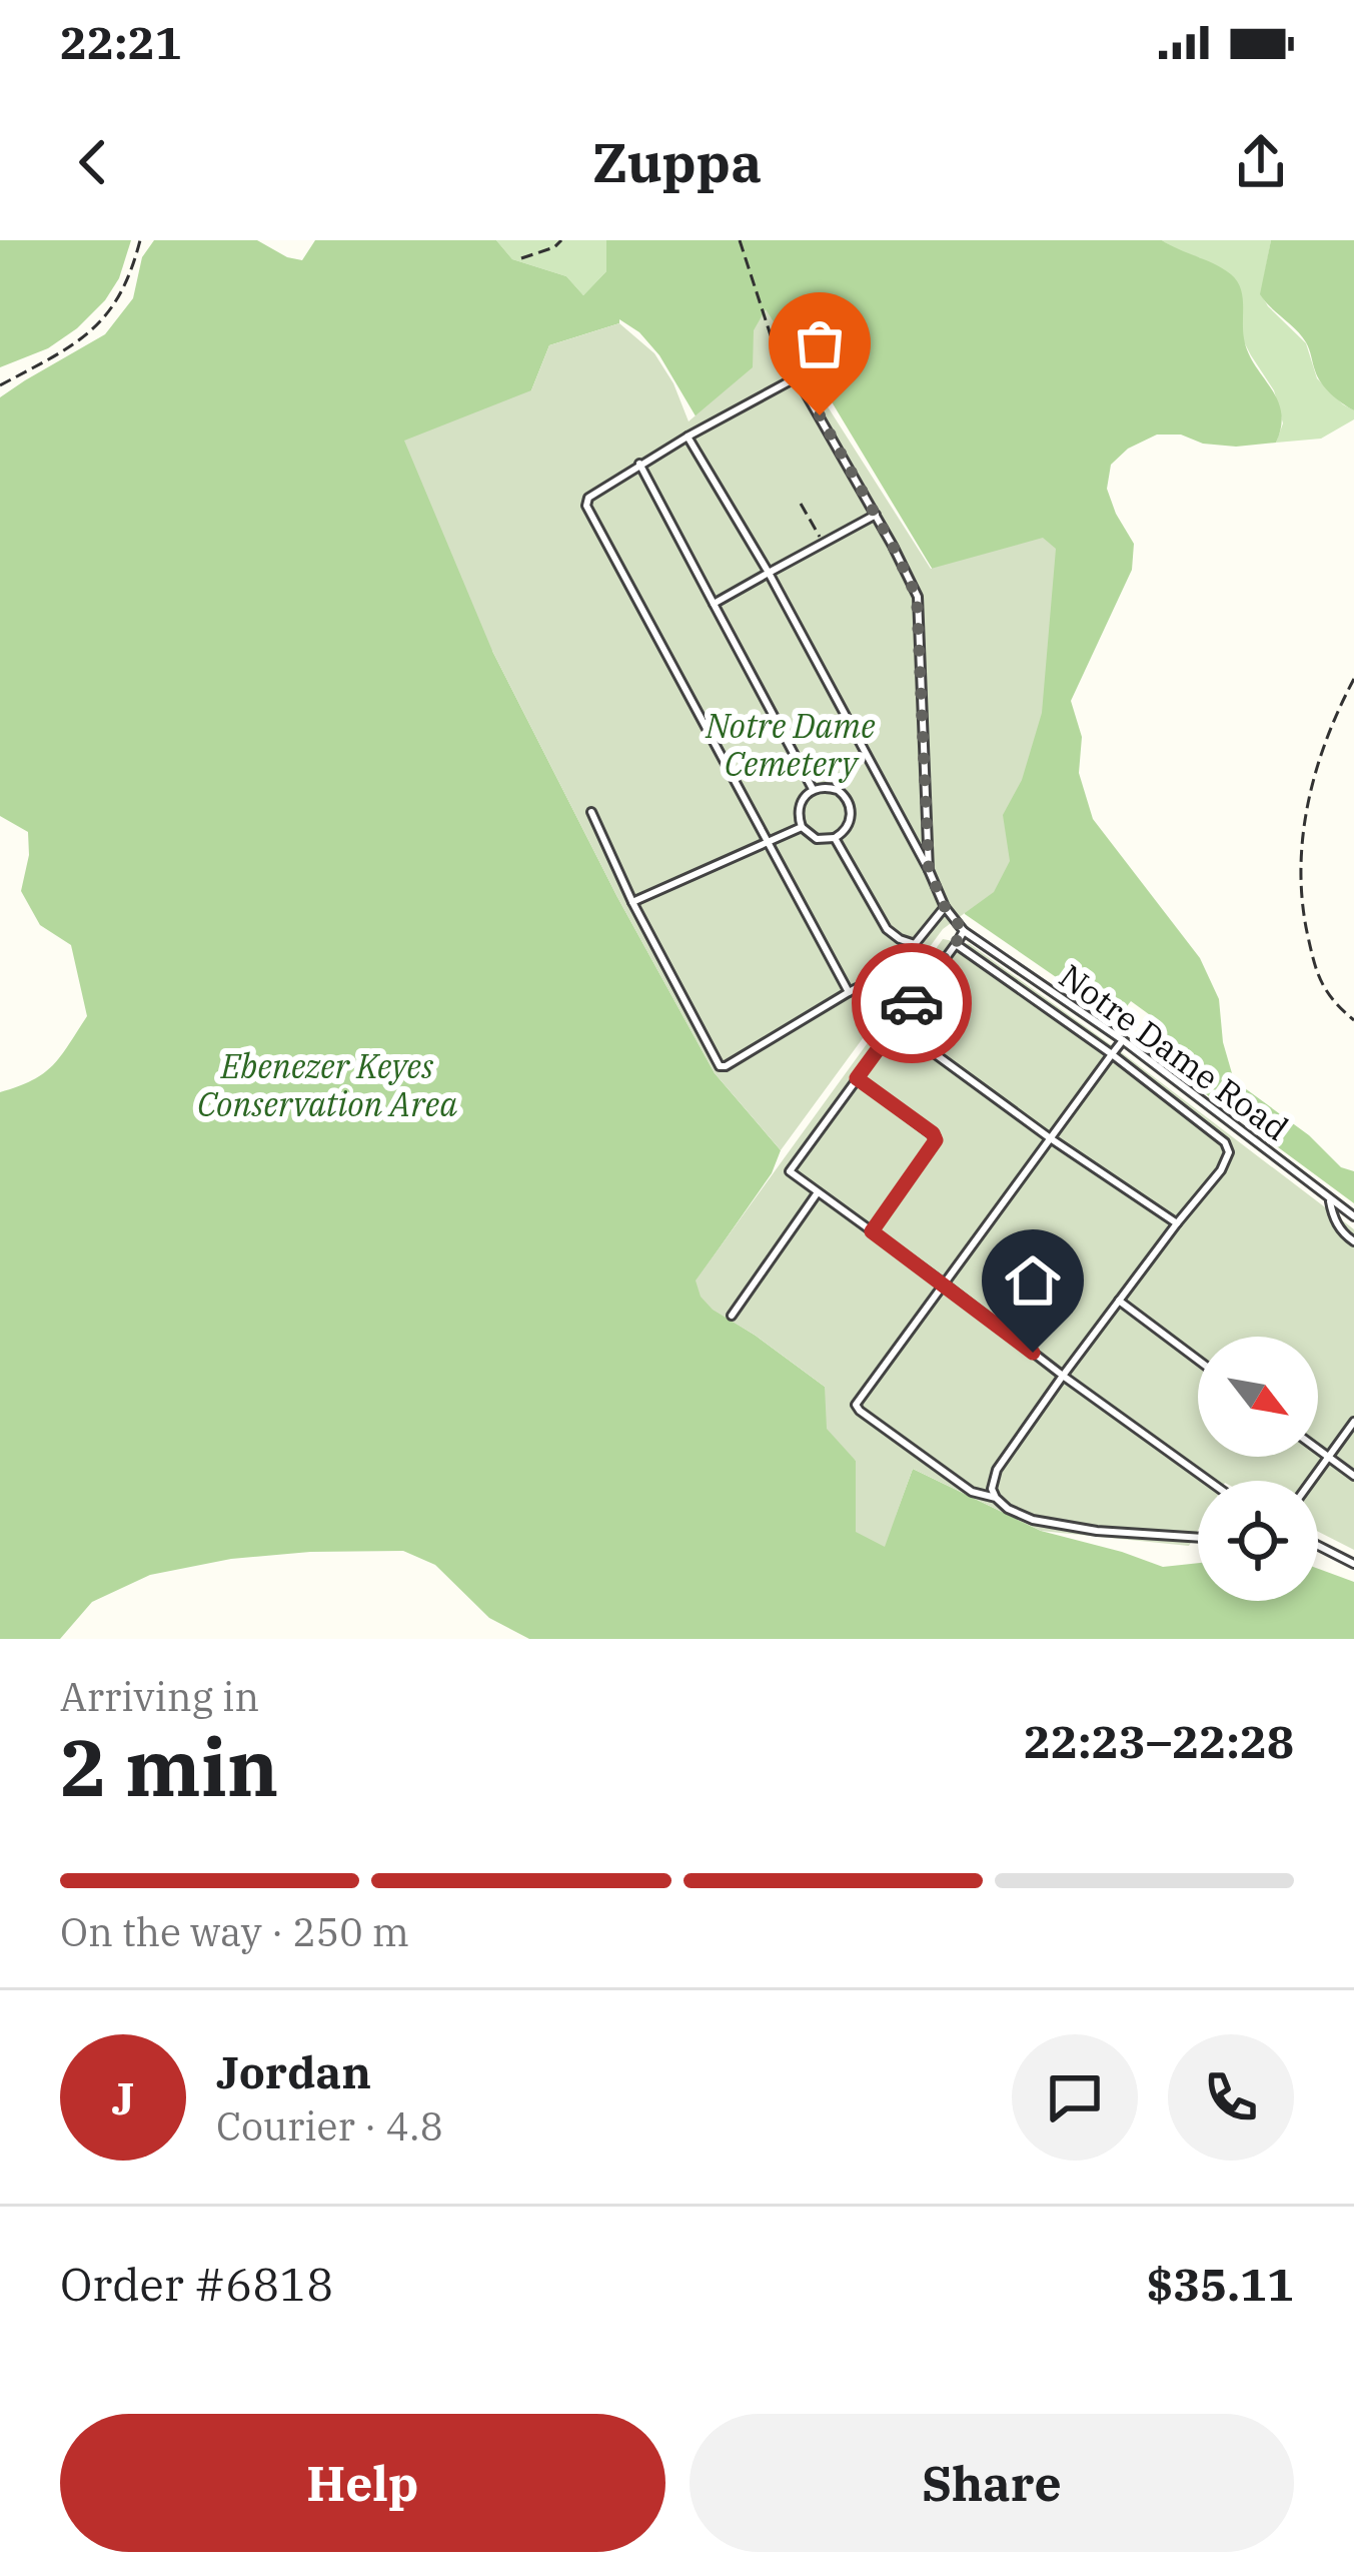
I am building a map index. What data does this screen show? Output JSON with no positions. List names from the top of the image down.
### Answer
{
  "streets": {
    "lane": ["Notre Dame Road"]
  },
  "parks": ["Notre Dame Cemetery", "Ebenezer Keyes Conservation Area"],
  "north": "bottom right",
  "page": {
    "status": "22:21",
    "header": "Zuppa",
    "heading": ["2 min", "Arriving in", "22:23–22:28"],
    "panel": [
      "Jordan",
      "Courier · 4.8",
      "Order #6818",
      "$35.11"
    ],
    "bar": "On the way · 250 m",
    "round": "J",
    "buttons": ["Help", "Share"]
  }
}
